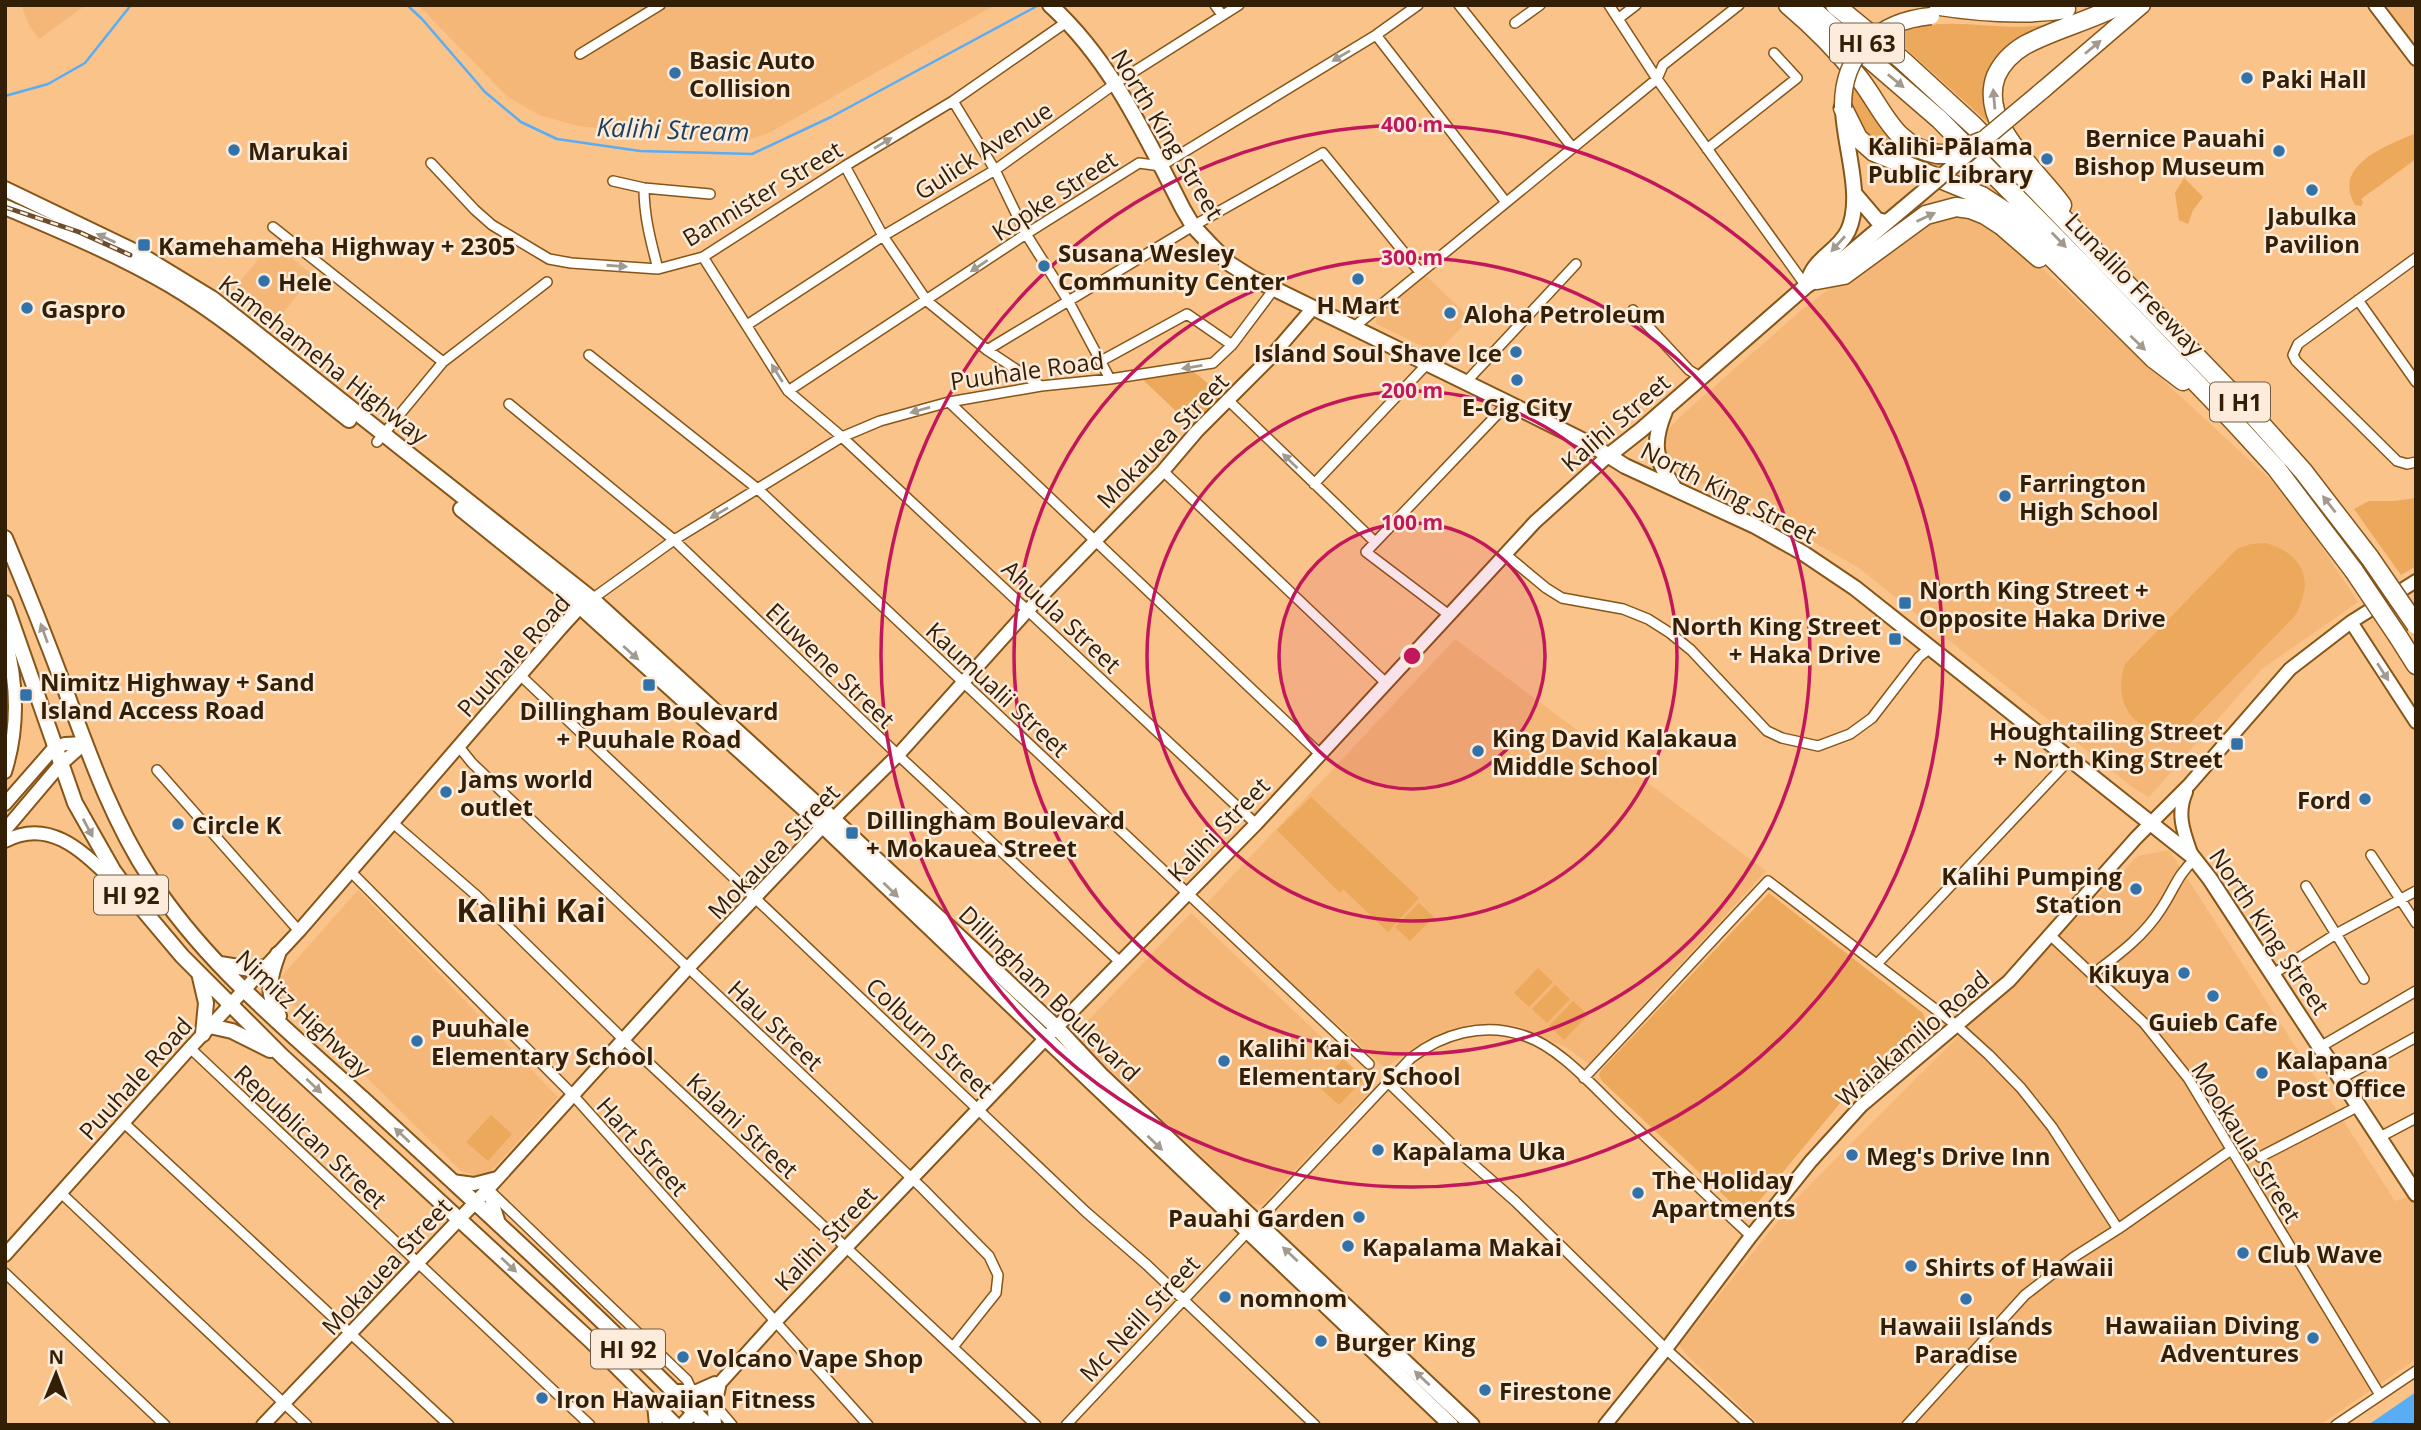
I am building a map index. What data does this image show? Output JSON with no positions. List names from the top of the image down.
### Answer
{
  "streets": {
    "highway": ["HI 63", "Lunalilo Freeway", "I H1"],
    "main road": [
      "North King Street",
      "Kamehameha Highway",
      "Puuhale Road",
      "Kalihi Street",
      "Mokauea Street",
      "HI 92",
      "Dillingham Boulevard",
      "Nimitz Highway",
      "Waiakamilo Road"
    ],
    "street": [
      "Gulick Avenue",
      "Bannister Street",
      "Kopke Street",
      "Ahuula Street",
      "Eluwene Street",
      "Kaumualii Street",
      "Hau Street",
      "Colburn Street",
      "Kalani Street",
      "Republican Street",
      "Mookaula Street",
      "Hart Street",
      "Mc Neill Street"
    ]
  },
  "crossings": [
    ["HI 63", "Kalihi Street"],
    ["North King Street", "Gulick Avenue"],
    ["North King Street", "Bannister Street"],
    ["North King Street", "Kopke Street"],
    ["North King Street", "Puuhale Road"],
    ["North King Street", "Kalihi Street"],
    ["North King Street", "Mokauea Street"],
    ["North King Street", "Waiakamilo Road"],
    ["Gulick Avenue", "Ahuula Street"],
    ["Bannister Street", "Ahuula Street"],
    ["Kopke Street", "Ahuula Street"],
    ["Kamehameha Highway", "Puuhale Road"],
    ["Kamehameha Highway", "Dillingham Boulevard"],
    ["Puuhale Road", "Ahuula Street"],
    ["Puuhale Road", "Eluwene Street"],
    ["Puuhale Road", "Kaumualii Street"],
    ["Puuhale Road", "Dillingham Boulevard"],
    ["Puuhale Road", "Nimitz Highway"],
    ["Puuhale Road", "Hau Street"],
    ["Puuhale Road", "Colburn Street"],
    ["Puuhale Road", "Kalani Street"],
    ["Puuhale Road", "Republican Street"],
    ["Puuhale Road", "Hart Street"],
    ["Kalihi Street", "Ahuula Street"],
    ["Kalihi Street", "Eluwene Street"],
    ["Kalihi Street", "Kaumualii Street"],
    ["Kalihi Street", "Dillingham Boulevard"],
    ["Kalihi Street", "Nimitz Highway"],
    ["Kalihi Street", "Hau Street"],
    ["Kalihi Street", "Colburn Street"],
    ["Kalihi Street", "Kalani Street"],
    ["Kalihi Street", "Hart Street"],
    ["Mokauea Street", "Ahuula Street"],
    ["Mokauea Street", "Eluwene Street"],
    ["Mokauea Street", "Kaumualii Street"],
    ["Mokauea Street", "Dillingham Boulevard"],
    ["Mokauea Street", "Nimitz Highway"],
    ["Mokauea Street", "Hau Street"],
    ["Mokauea Street", "Colburn Street"],
    ["Mokauea Street", "Kalani Street"],
    ["Mokauea Street", "Republican Street"],
    ["Mokauea Street", "Hart Street"],
    ["Dillingham Boulevard", "Mc Neill Street"],
    ["Hau Street", "Kalani Street"],
    ["Colburn Street", "Mc Neill Street"],
    ["Waiakamilo Road", "Mookaula Street"],
    ["Waiakamilo Road", "Mc Neill Street"]
  ],
  "one_way": ["Bannister Street", "Kopke Street"],
  "districts": ["Kalihi Kai"],
  "water": ["Kalihi Stream"],
  "places": {
    "other": [
      "Basic Auto Collision",
      "Paki Hall",
      "Marukai",
      "Bernice Pauahi Bishop Museum",
      "Kalihi-Pālama Public Library",
      "Jabulka Pavilion",
      "Susana Wesley Community Center",
      "H Mart",
      "Hele",
      "Gaspro",
      "Aloha Petroleum",
      "Island Soul Shave Ice",
      "E-Cig City",
      "Farrington High School",
      "King David Kalakaua Middle School",
      "Jams world outlet",
      "Ford",
      "Circle K",
      "Kalihi Pumping Station",
      "Kikuya",
      "Guieb Cafe",
      "Puuhale Elementary School",
      "Kalihi Kai Elementary School",
      "Kalapana Post Office",
      "Kapalama Uka",
      "Meg's Drive Inn",
      "The Holiday Apartments",
      "Pauahi Garden",
      "Kapalama Makai",
      "Club Wave",
      "Shirts of Hawaii",
      "nomnom",
      "Hawaii Islands Paradise",
      "Hawaiian Diving Adventures",
      "Burger King",
      "Volcano Vape Shop",
      "Firestone",
      "Iron Hawaiian Fitness"
    ],
    "transit": [
      "Kamehameha Highway + 2305",
      "North King Street + Opposite Haka Drive",
      "North King Street + Haka Drive",
      "Dillingham Boulevard + Puuhale Road",
      "Nimitz Highway + Sand Island Access Road",
      "Houghtailing Street + North King Street",
      "Dillingham Boulevard + Mokauea Street"
    ]
  },
  "north": "top",
  "rings": [
    "400 m",
    "300 m",
    "200 m",
    "100 m"
  ]
}
